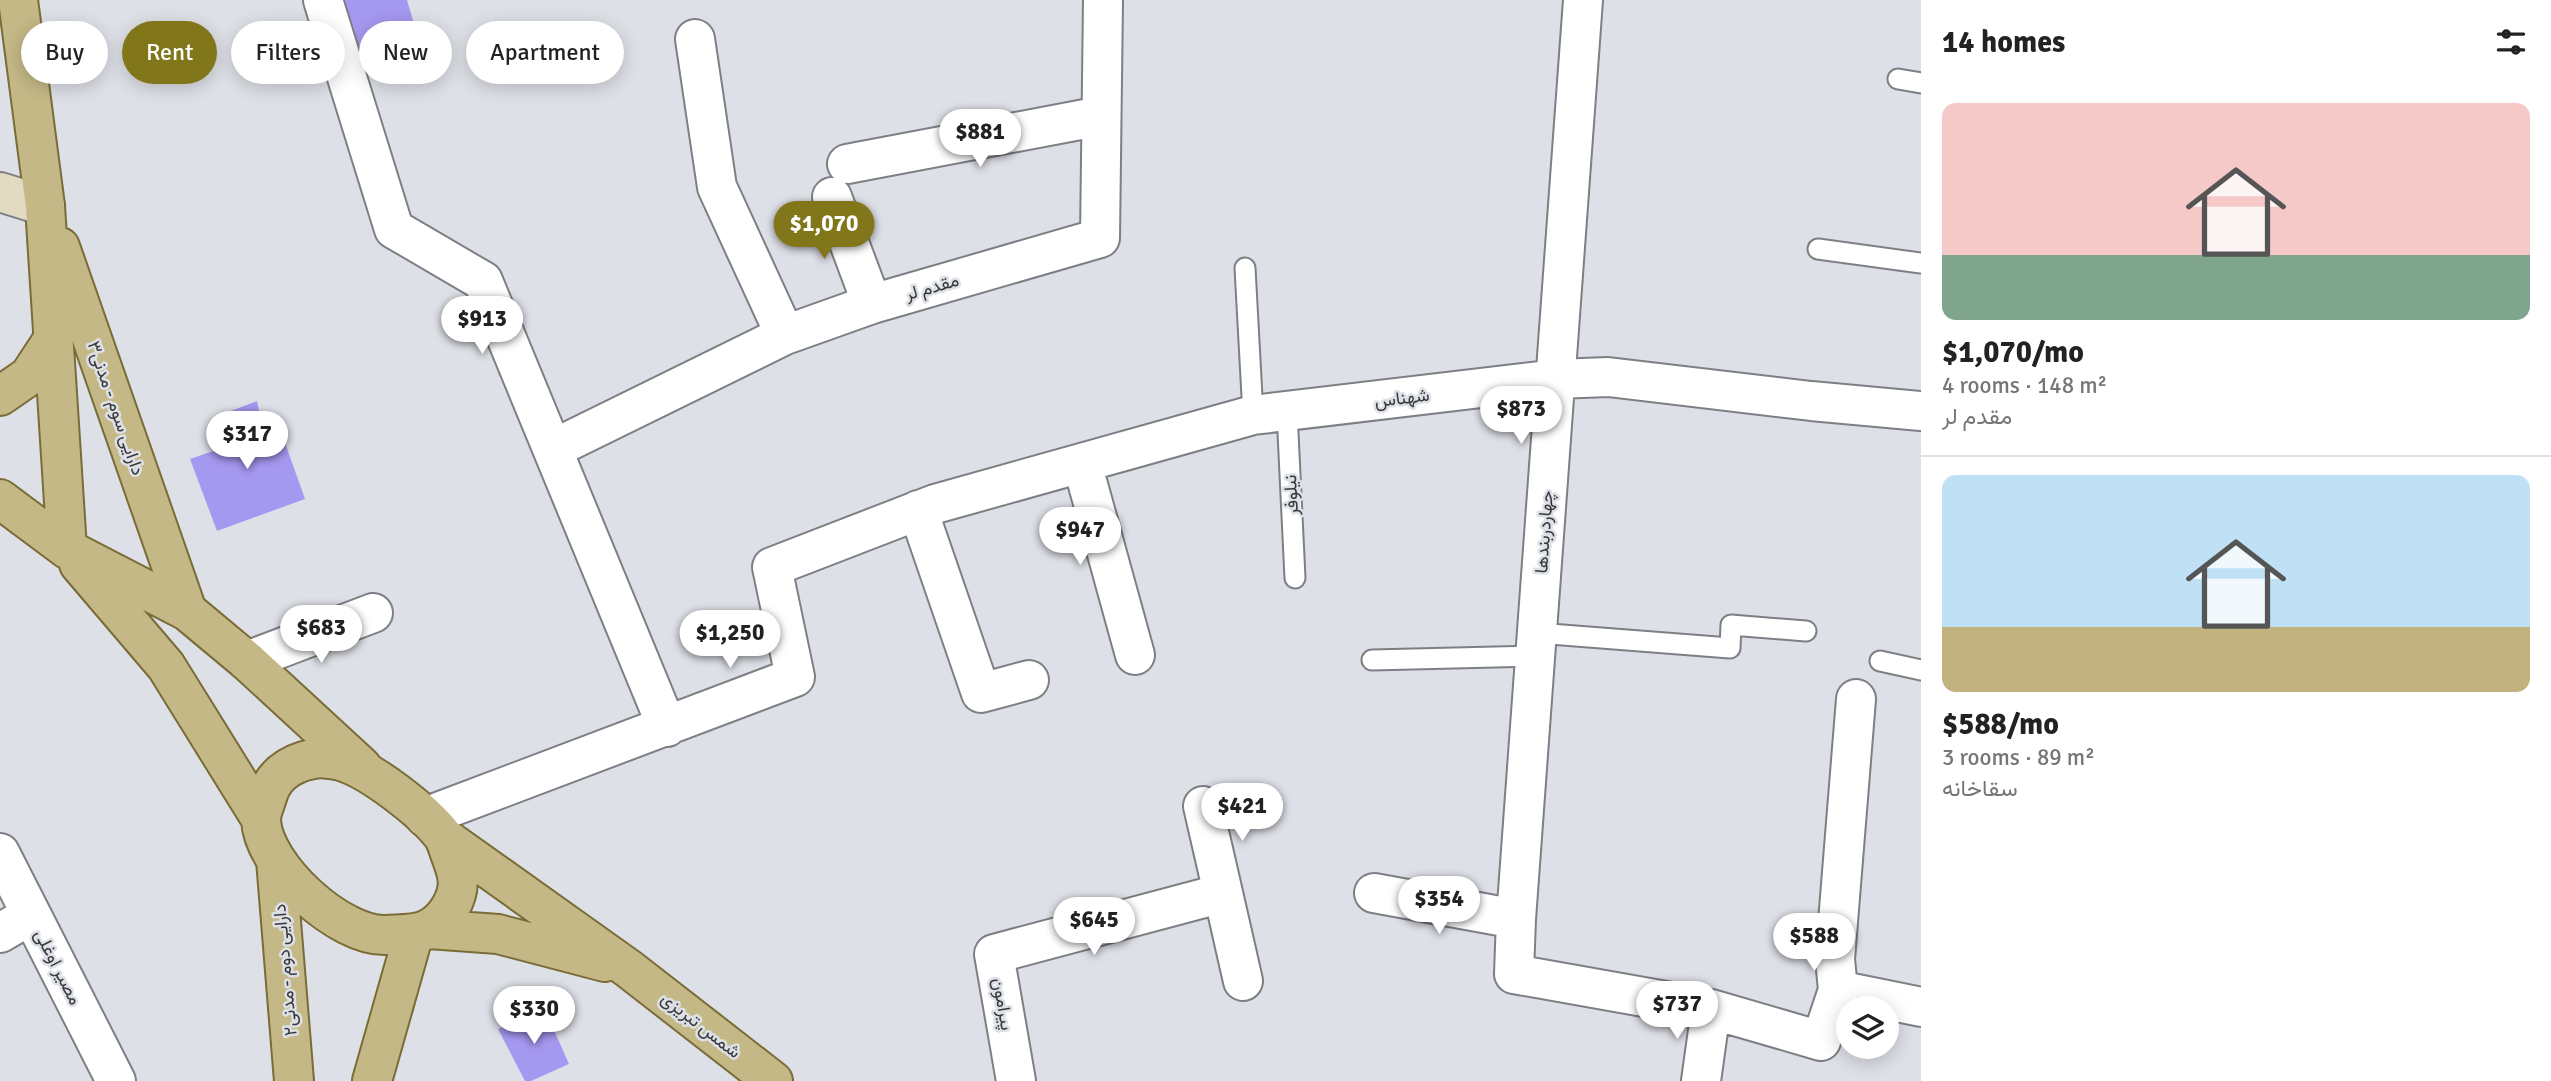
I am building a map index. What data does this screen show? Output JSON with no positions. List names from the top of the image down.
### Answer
{
  "streets": {
    "main road": ["دارایی سوم - مدنی۳", "دارایی دوم - مدنی۲", "شمس تبریزی"],
    "street": [
      "مقدم لر",
      "شهناس",
      "چهاردربندها",
      "مصیر اوغلی",
      "پیرامون"
    ],
    "lane": ["نیلوفر"]
  },
  "crossings": [
    ["شهناس", "نیلوفر"],
    ["شهناس", "چهاردربندها"],
    ["دارایی دوم - مدنی۲", "شمس تبریزی"]
  ],
  "page": {
    "heading": "14 homes",
    "chip": [
      "Buy",
      "Rent",
      "Filters",
      "New",
      "Apartment"
    ],
    "list": [
      {
        "name": "$1,070/mo",
        "note": "4 rooms · 148 m² · مقدم لر"
      },
      {
        "name": "$588/mo",
        "note": "3 rooms · 89 m² · سقاخانه"
      }
    ],
    "price": [
      "$881",
      "$1,070",
      "$913",
      "$873",
      "$317",
      "$947",
      "$683",
      "$1,250",
      "$421",
      "$354",
      "$645",
      "$588",
      "$737",
      "$330"
    ]
  }
}
